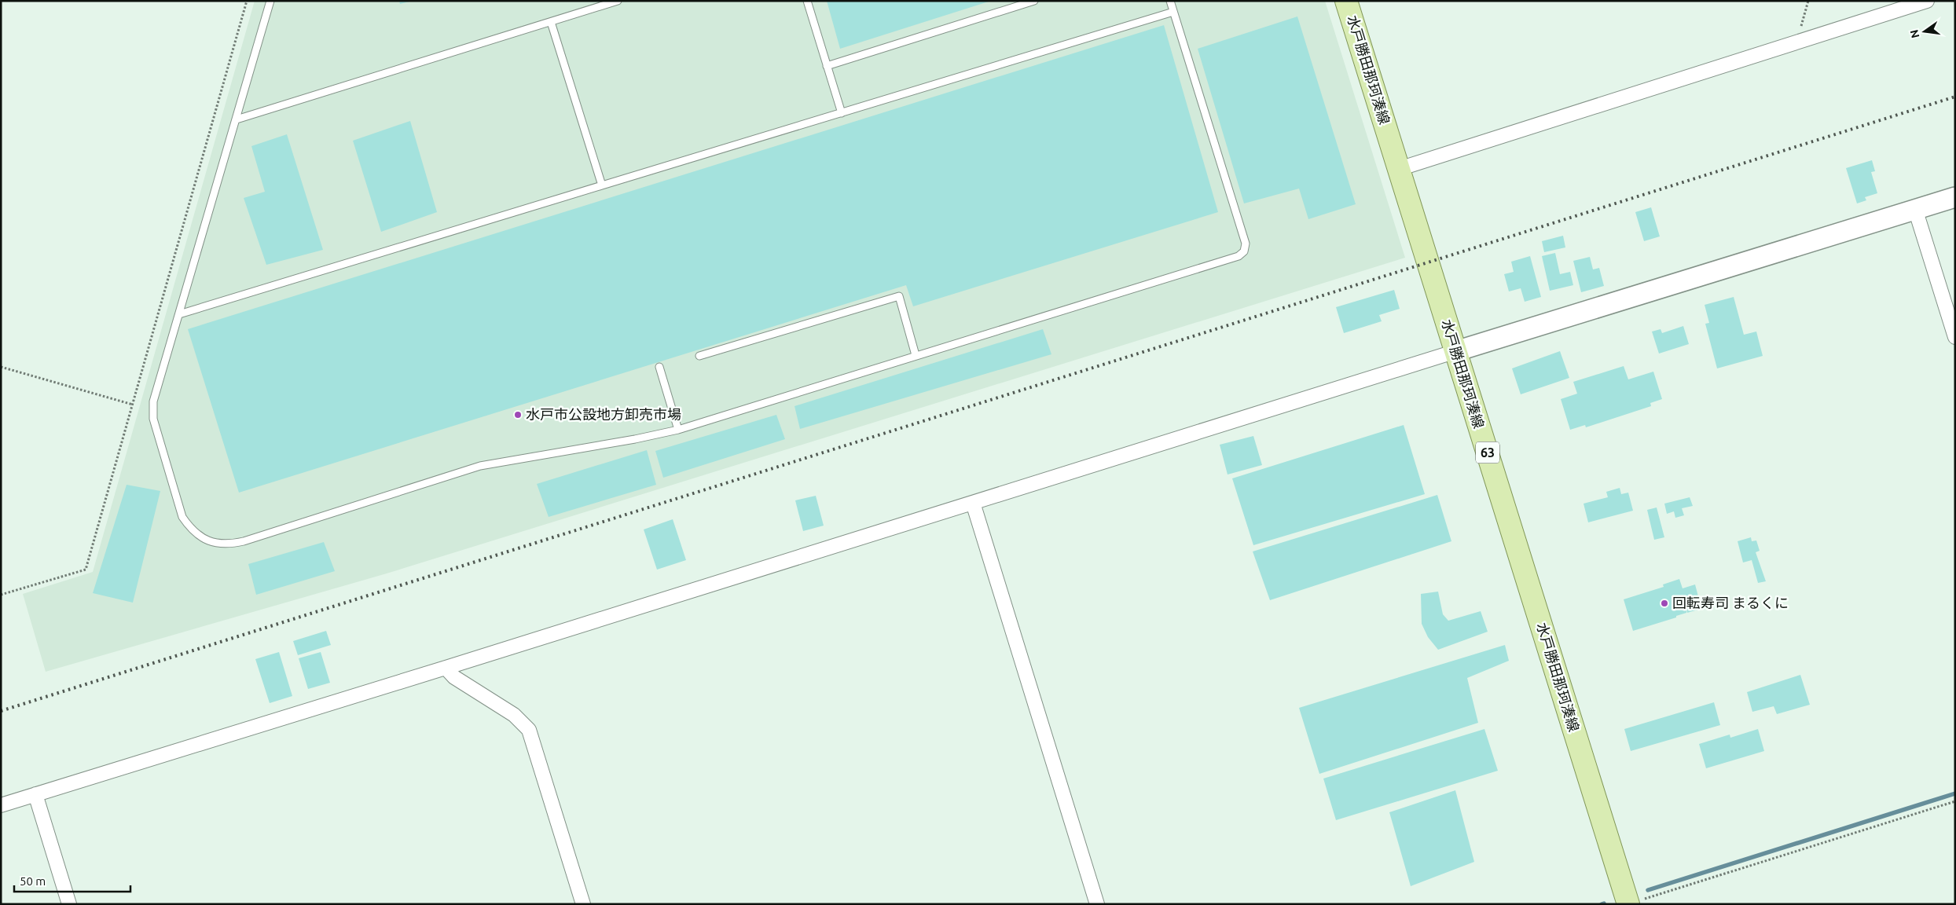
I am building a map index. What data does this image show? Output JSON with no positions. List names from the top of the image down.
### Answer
{
  "streets": {
    "main road": ["水戸勝田那珂湊線", "63"]
  },
  "places": ["水戸市公設地方卸売市場", "回転寿司 まるくに"],
  "scale_bar": "50 m",
  "north": "left"
}
